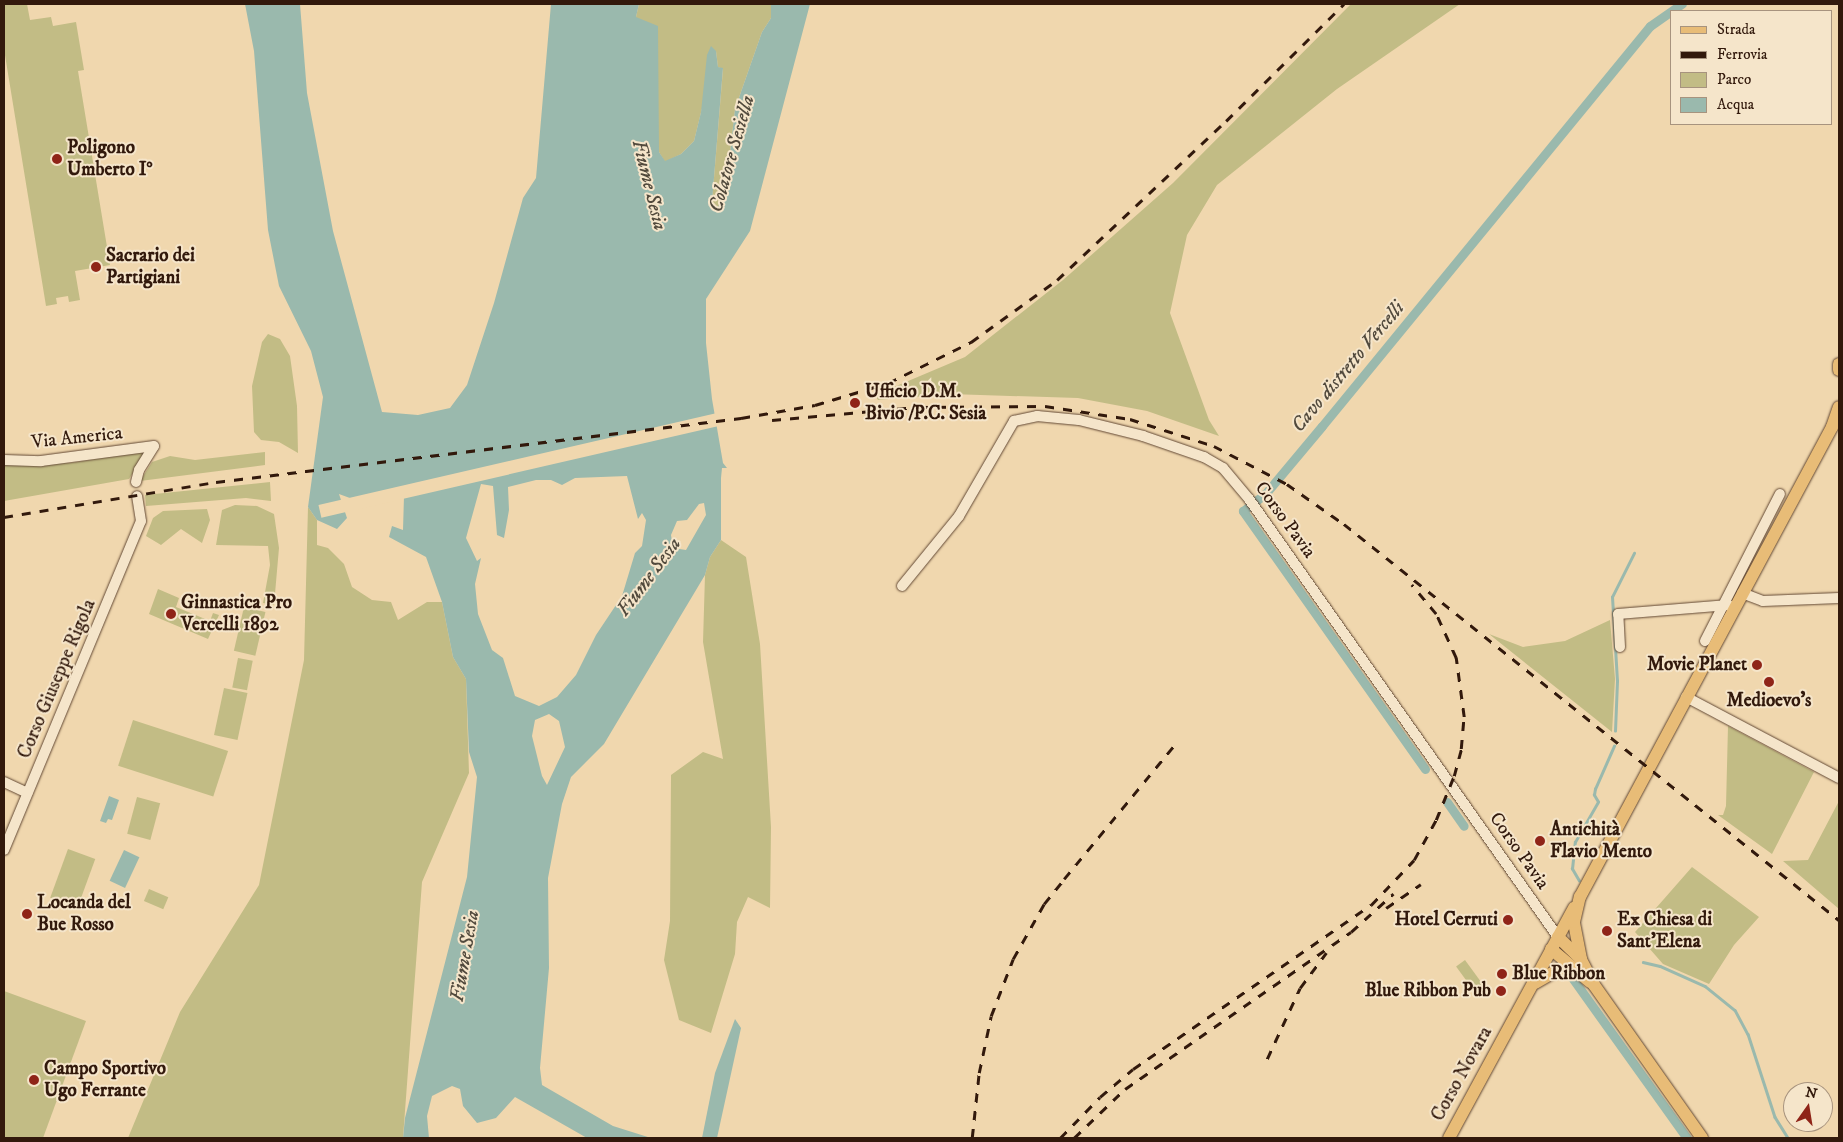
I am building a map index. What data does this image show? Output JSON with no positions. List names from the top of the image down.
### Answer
{
  "streets": {
    "main road": ["Corso Novara"],
    "street": ["Via America", "Corso Pavia", "Corso Giuseppe Rigola"]
  },
  "crossings": [
    ["Corso Pavia", "Corso Novara"]
  ],
  "water": ["Colatore Sesiella", "Fiume Sesia", "Cavo distretto Vercelli"],
  "places": [
    "Poligono Umberto I°",
    "Sacrario dei Partigiani",
    "Ufficio D.M. Bivio /P.C. Sesia",
    "Ginnastica Pro Vercelli 1892",
    "Movie Planet",
    "Medioevo's",
    "Antichità Flavio Mento",
    "Locanda del Bue Rosso",
    "Hotel Cerruti",
    "Ex Chiesa di Sant'Elena",
    "Blue Ribbon",
    "Blue Ribbon Pub",
    "Campo Sportivo Ugo Ferrante"
  ],
  "legend": [
    "Strada",
    "Ferrovia",
    "Parco",
    "Acqua"
  ],
  "north": "top"
}
